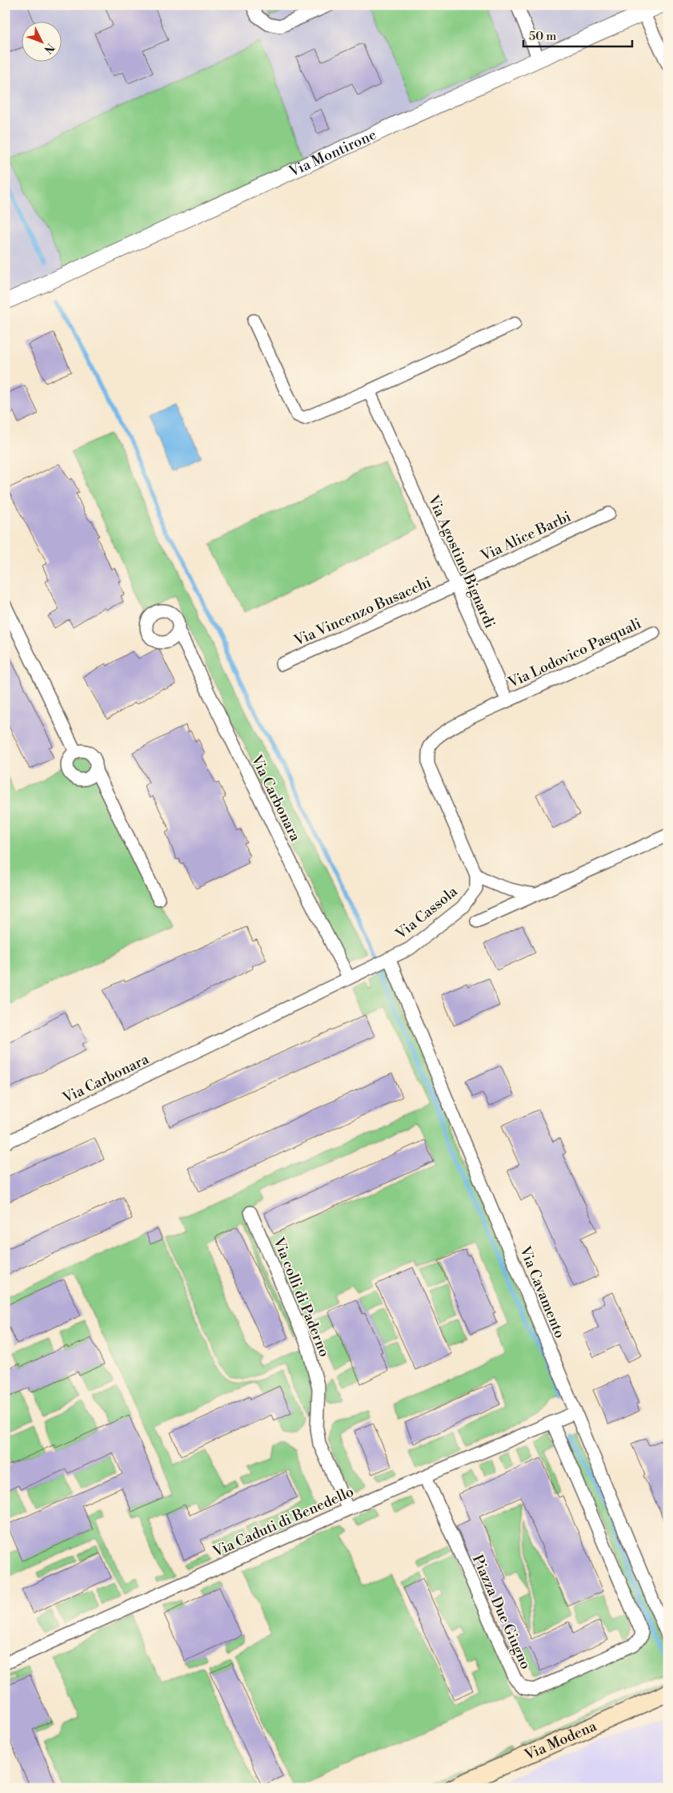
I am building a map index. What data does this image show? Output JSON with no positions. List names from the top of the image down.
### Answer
{
  "streets": {
    "main road": ["Via Modena"],
    "street": [
      "Via Montirone",
      "Via Alice Barbi",
      "Via Agostino Bignardi",
      "Via Vincenzo Busacchi",
      "Via Lodovico Pasquali",
      "Via Carbonara",
      "Via Cassola",
      "Via Cavamento",
      "Via colli di Paderno",
      "Via Caduti di Benedello",
      "Piazza Due Giugno"
    ]
  },
  "crossings": [
    ["Via Alice Barbi", "Via Agostino Bignardi"],
    ["Via Alice Barbi", "Via Vincenzo Busacchi"],
    ["Via Agostino Bignardi", "Via Vincenzo Busacchi"],
    ["Via Agostino Bignardi", "Via Lodovico Pasquali"],
    ["Via Carbonara", "Via Cassola"],
    ["Via Carbonara", "Via Cavamento"],
    ["Via Cassola", "Via Cavamento"],
    ["Via Cavamento", "Via Caduti di Benedello"],
    ["Via colli di Paderno", "Via Caduti di Benedello"],
    ["Via Caduti di Benedello", "Piazza Due Giugno"]
  ],
  "scale_bar": "50 m",
  "north": "bottom right"
}
